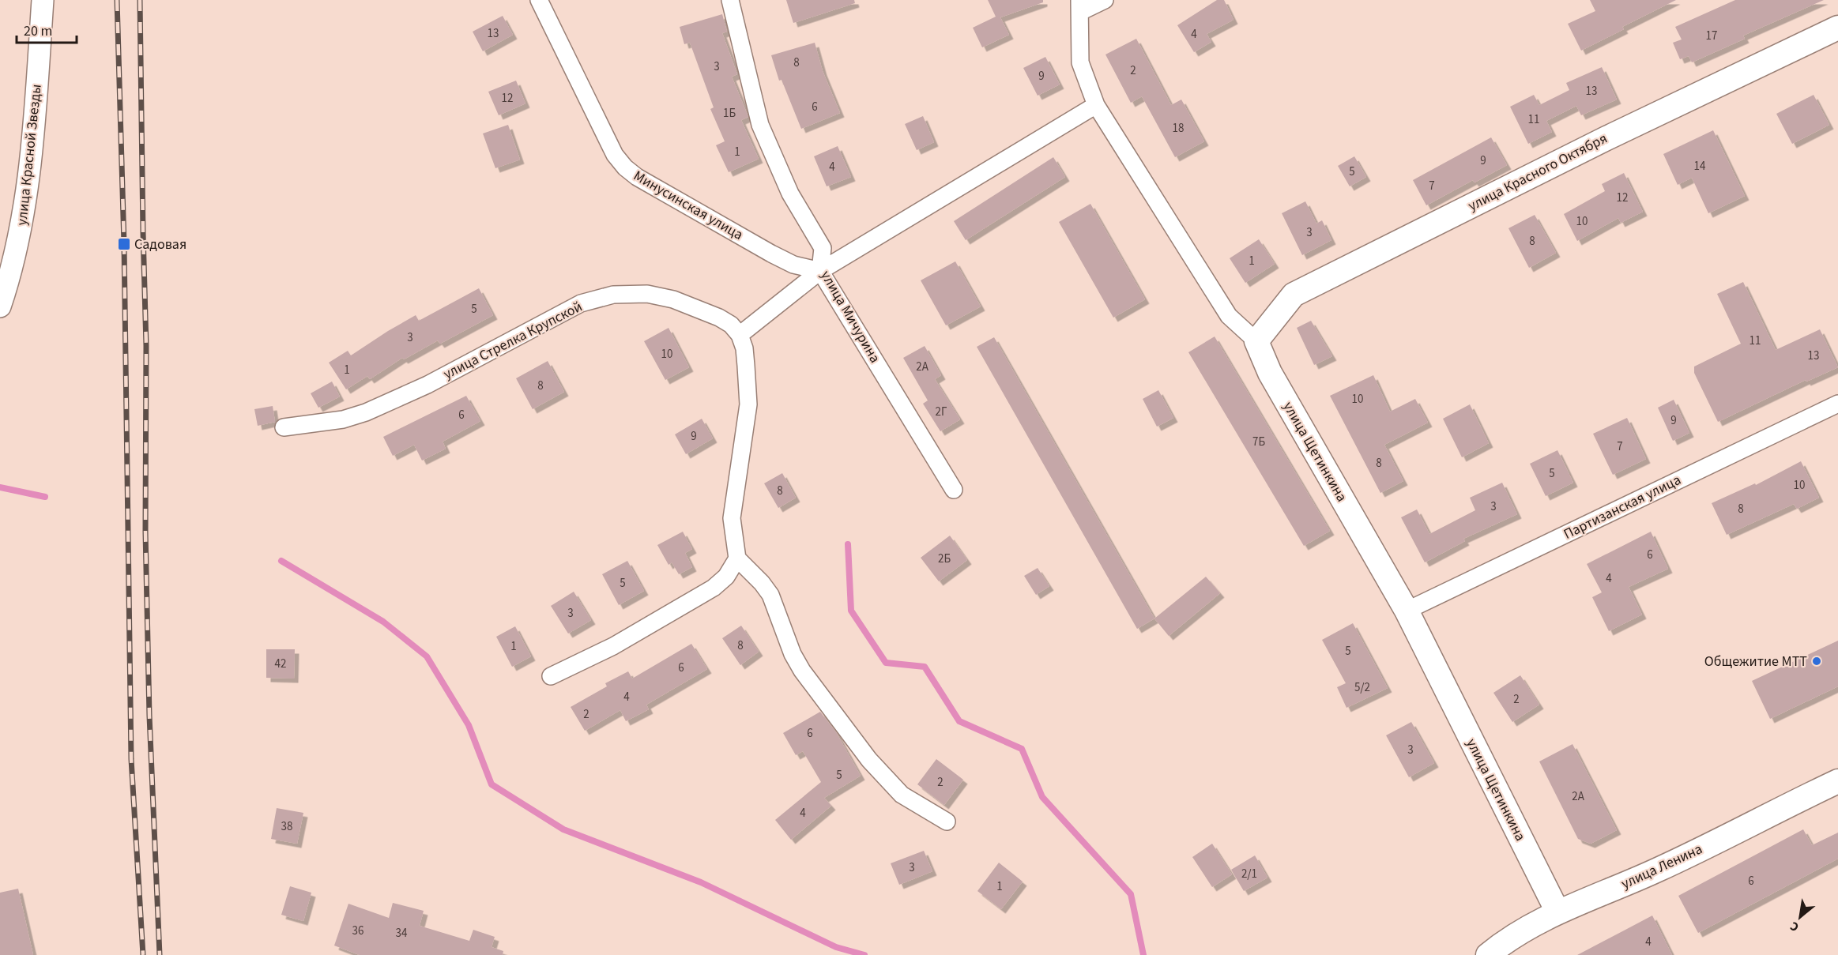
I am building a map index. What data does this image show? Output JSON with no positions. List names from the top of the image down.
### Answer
{
  "streets": {
    "main road": ["улица Красного Октября", "улица Щетинкина", "улица Ленина"],
    "street": [
      "улица Красной Звезды",
      "Минусинская улица",
      "улица Мичурина",
      "улица Стрелка Крупской",
      "Партизанская улица"
    ]
  },
  "crossings": [
    ["улица Красного Октября", "улица Щетинкина"],
    ["Минусинская улица", "улица Мичурина"],
    ["улица Щетинкина", "Партизанская улица"],
    ["улица Щетинкина", "улица Ленина"]
  ],
  "places": {
    "transit": ["Садовая"],
    "other": ["Общежитие МТТ"]
  },
  "house_numbers": [
    "13",
    "4",
    "17",
    "8",
    "3",
    "2",
    "9",
    "13",
    "12",
    "6",
    "1Б",
    "11",
    "18",
    "1",
    "9",
    "14",
    "4",
    "5",
    "7",
    "12",
    "10",
    "3",
    "8",
    "1",
    "5",
    "3",
    "11",
    "10",
    "13",
    "2А",
    "1",
    "8",
    "10",
    "2Г",
    "6",
    "9",
    "9",
    "7Б",
    "7",
    "8",
    "5",
    "10",
    "8",
    "3",
    "8",
    "6",
    "2Б",
    "4",
    "5",
    "3",
    "8",
    "1",
    "5",
    "42",
    "6",
    "5/2",
    "4",
    "2",
    "2",
    "6",
    "3",
    "5",
    "2",
    "2А",
    "4",
    "38",
    "3",
    "2/1",
    "6",
    "1",
    "36",
    "34",
    "4"
  ],
  "scale_bar": "20 m",
  "north": "bottom left"
}
